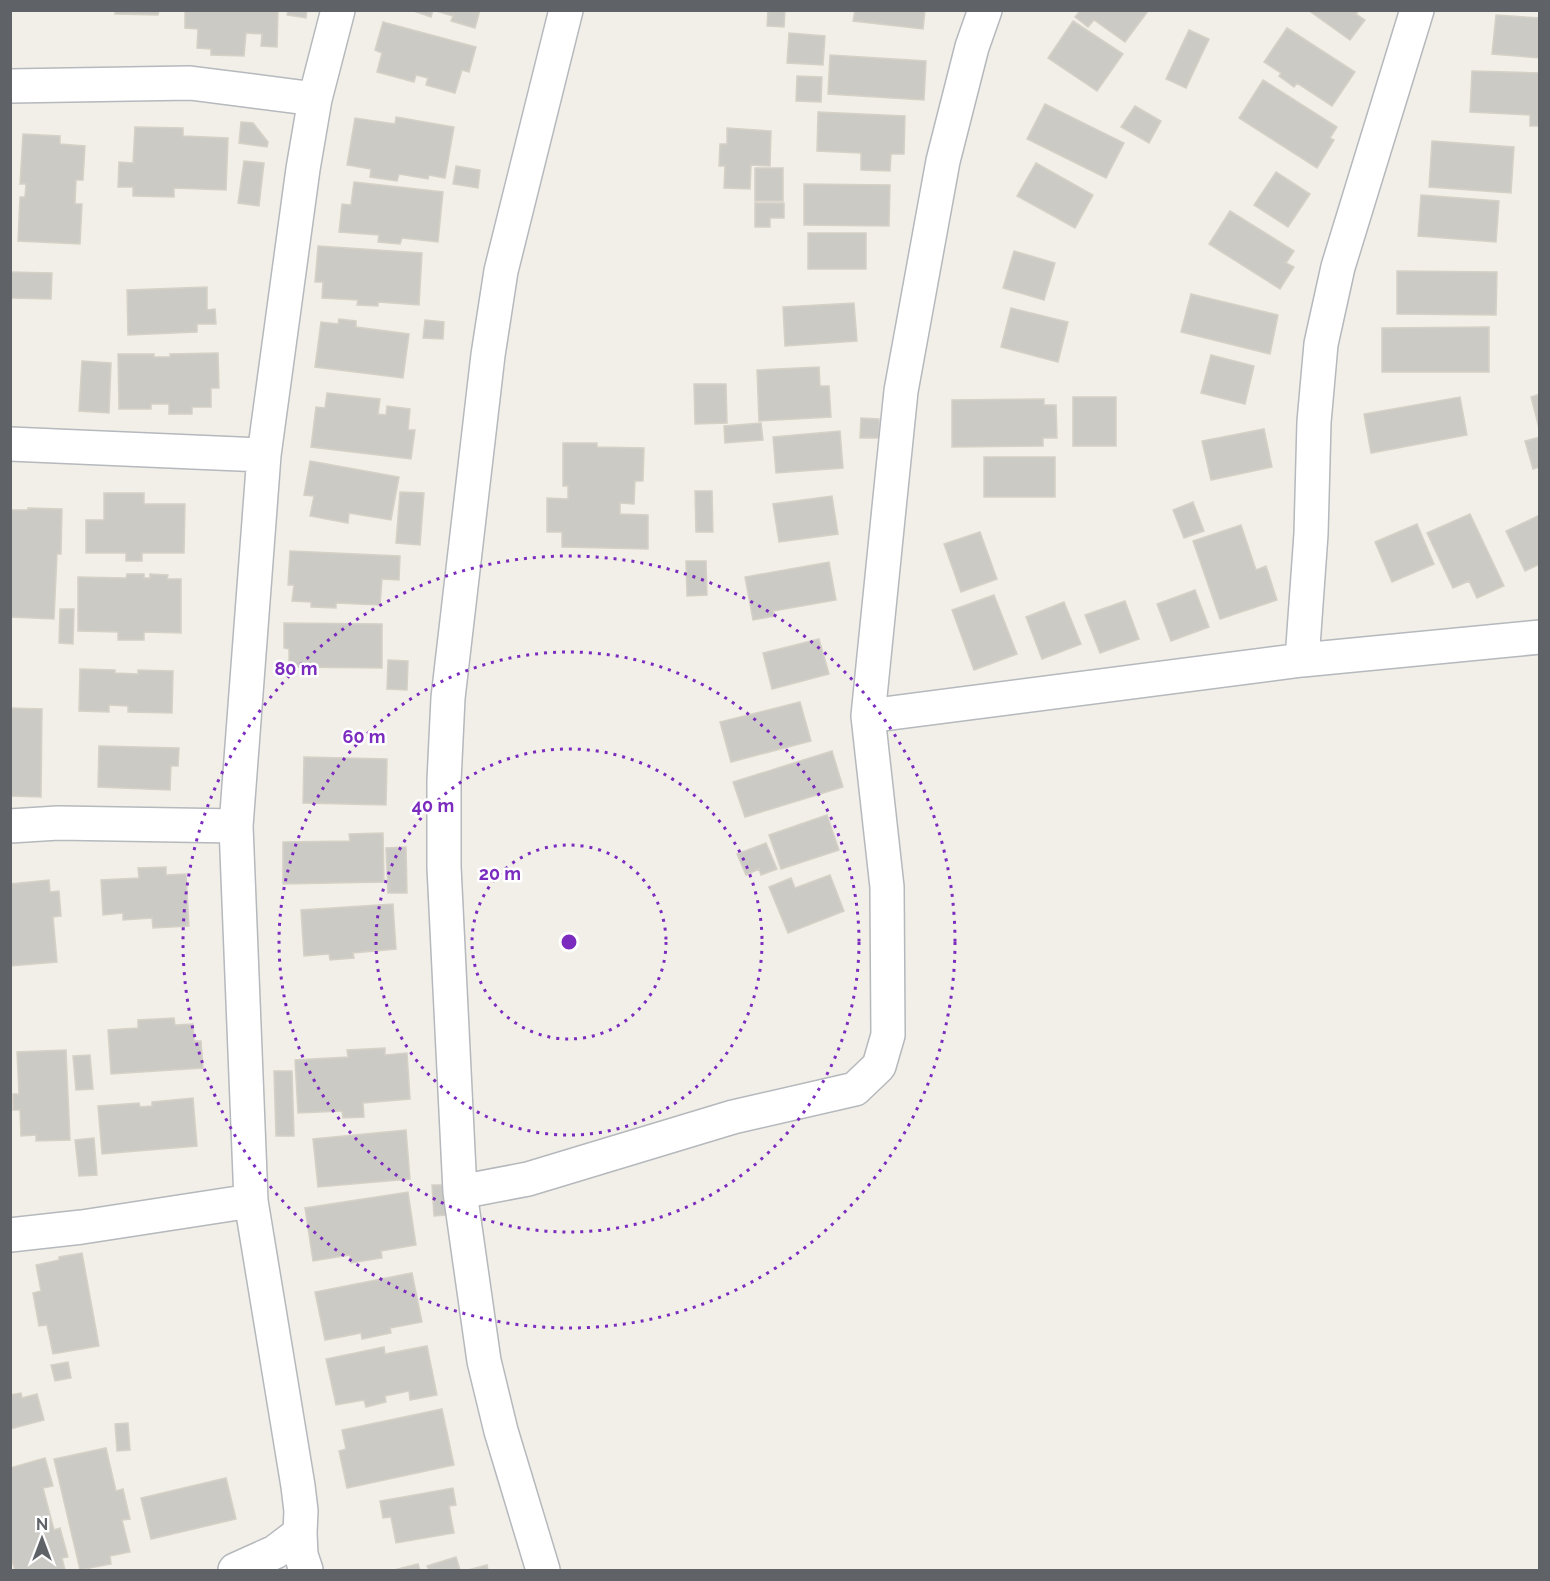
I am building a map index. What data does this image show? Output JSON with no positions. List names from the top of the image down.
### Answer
{
  "north": "top",
  "rings": [
    "80 m",
    "60 m",
    "40 m",
    "20 m"
  ]
}
